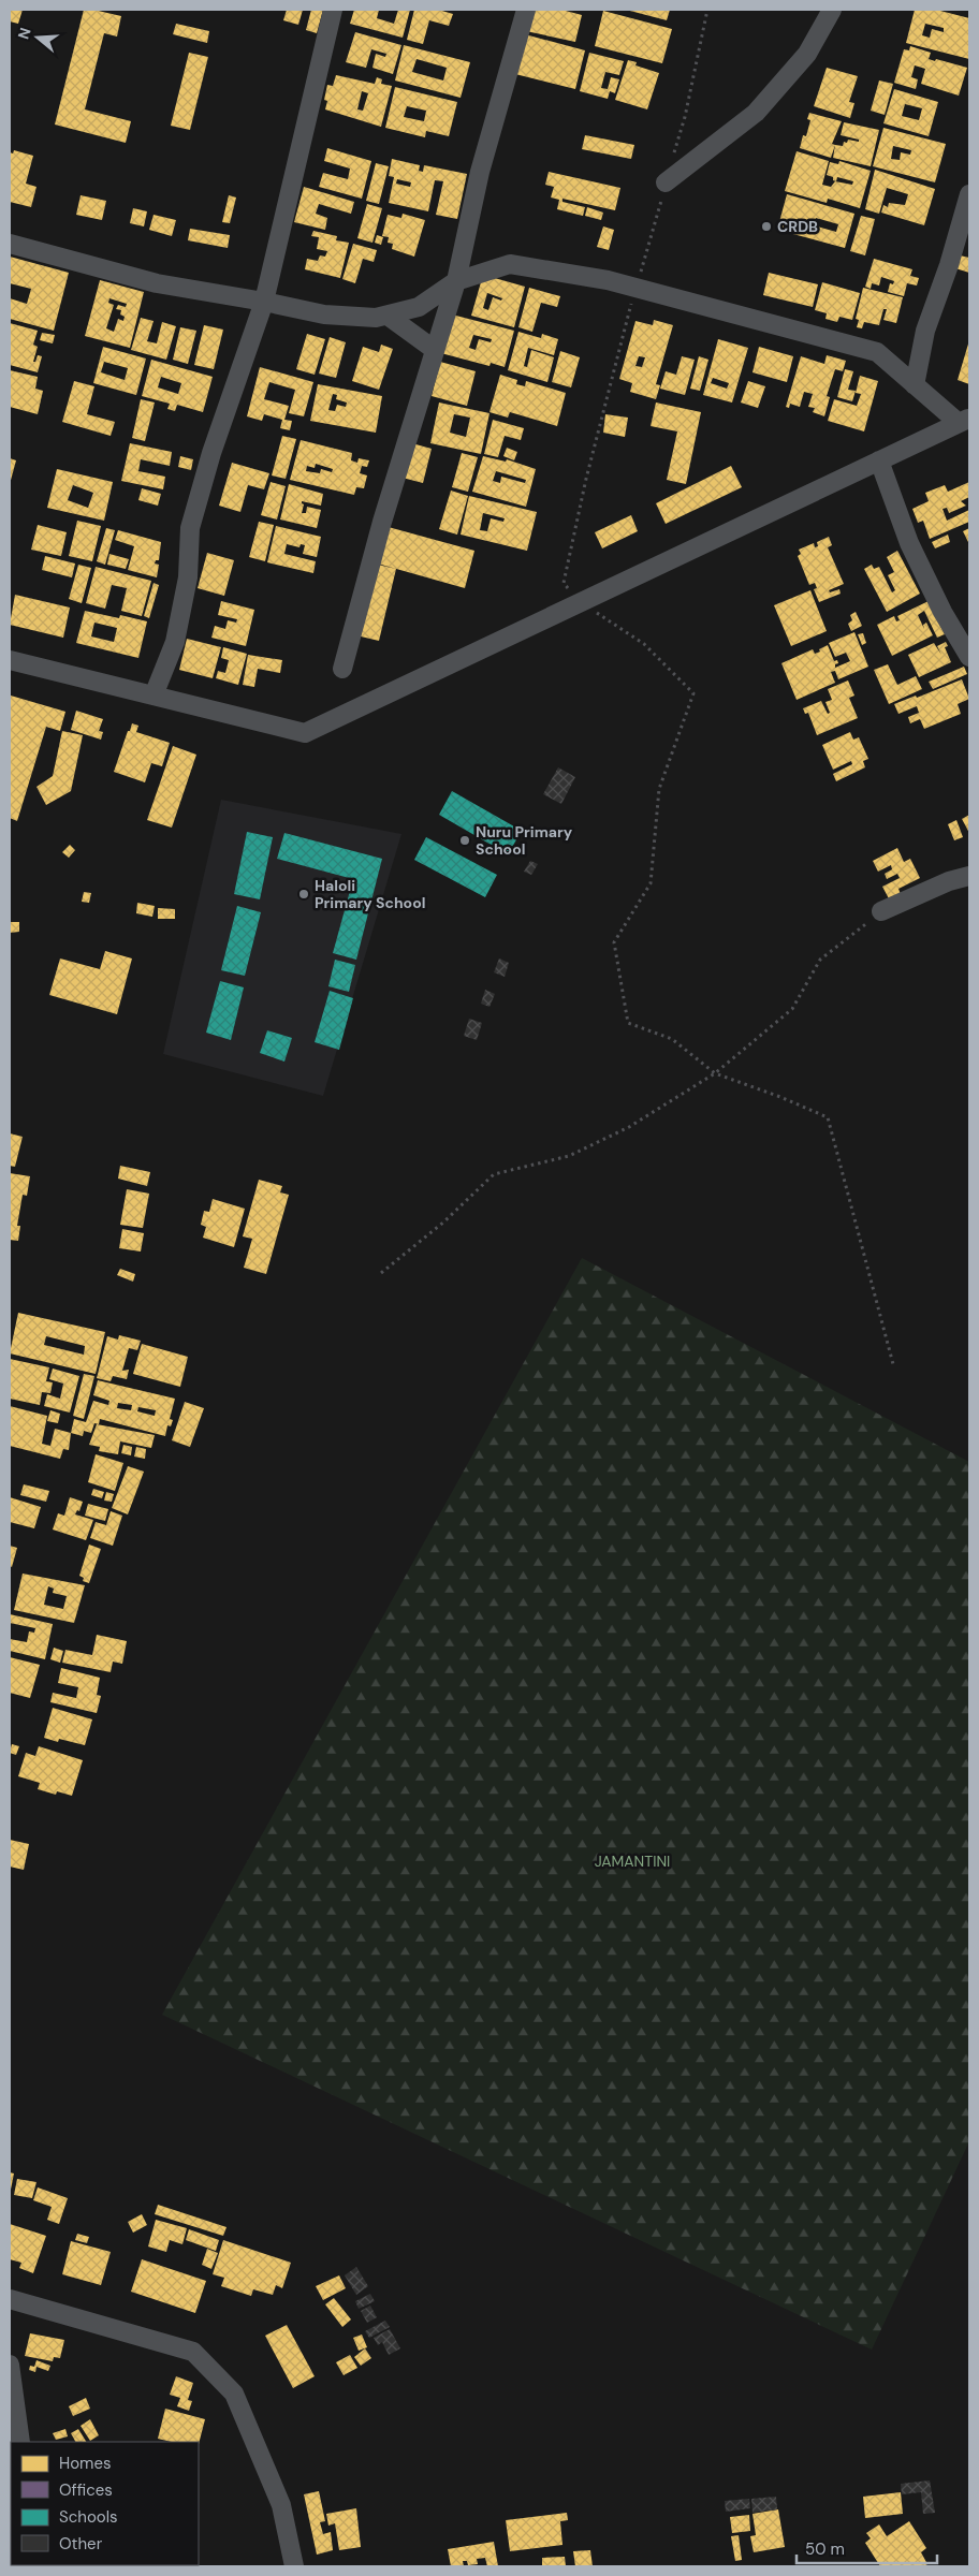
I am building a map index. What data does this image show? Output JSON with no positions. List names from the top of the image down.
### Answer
{
  "parks": ["JAMANTINI"],
  "places": ["CRDB", "Nuru Primary School", "Haloli Primary School"],
  "legend": [
    "Homes",
    "Offices",
    "Schools",
    "Other"
  ],
  "scale_bar": "50 m",
  "north": "left"
}
